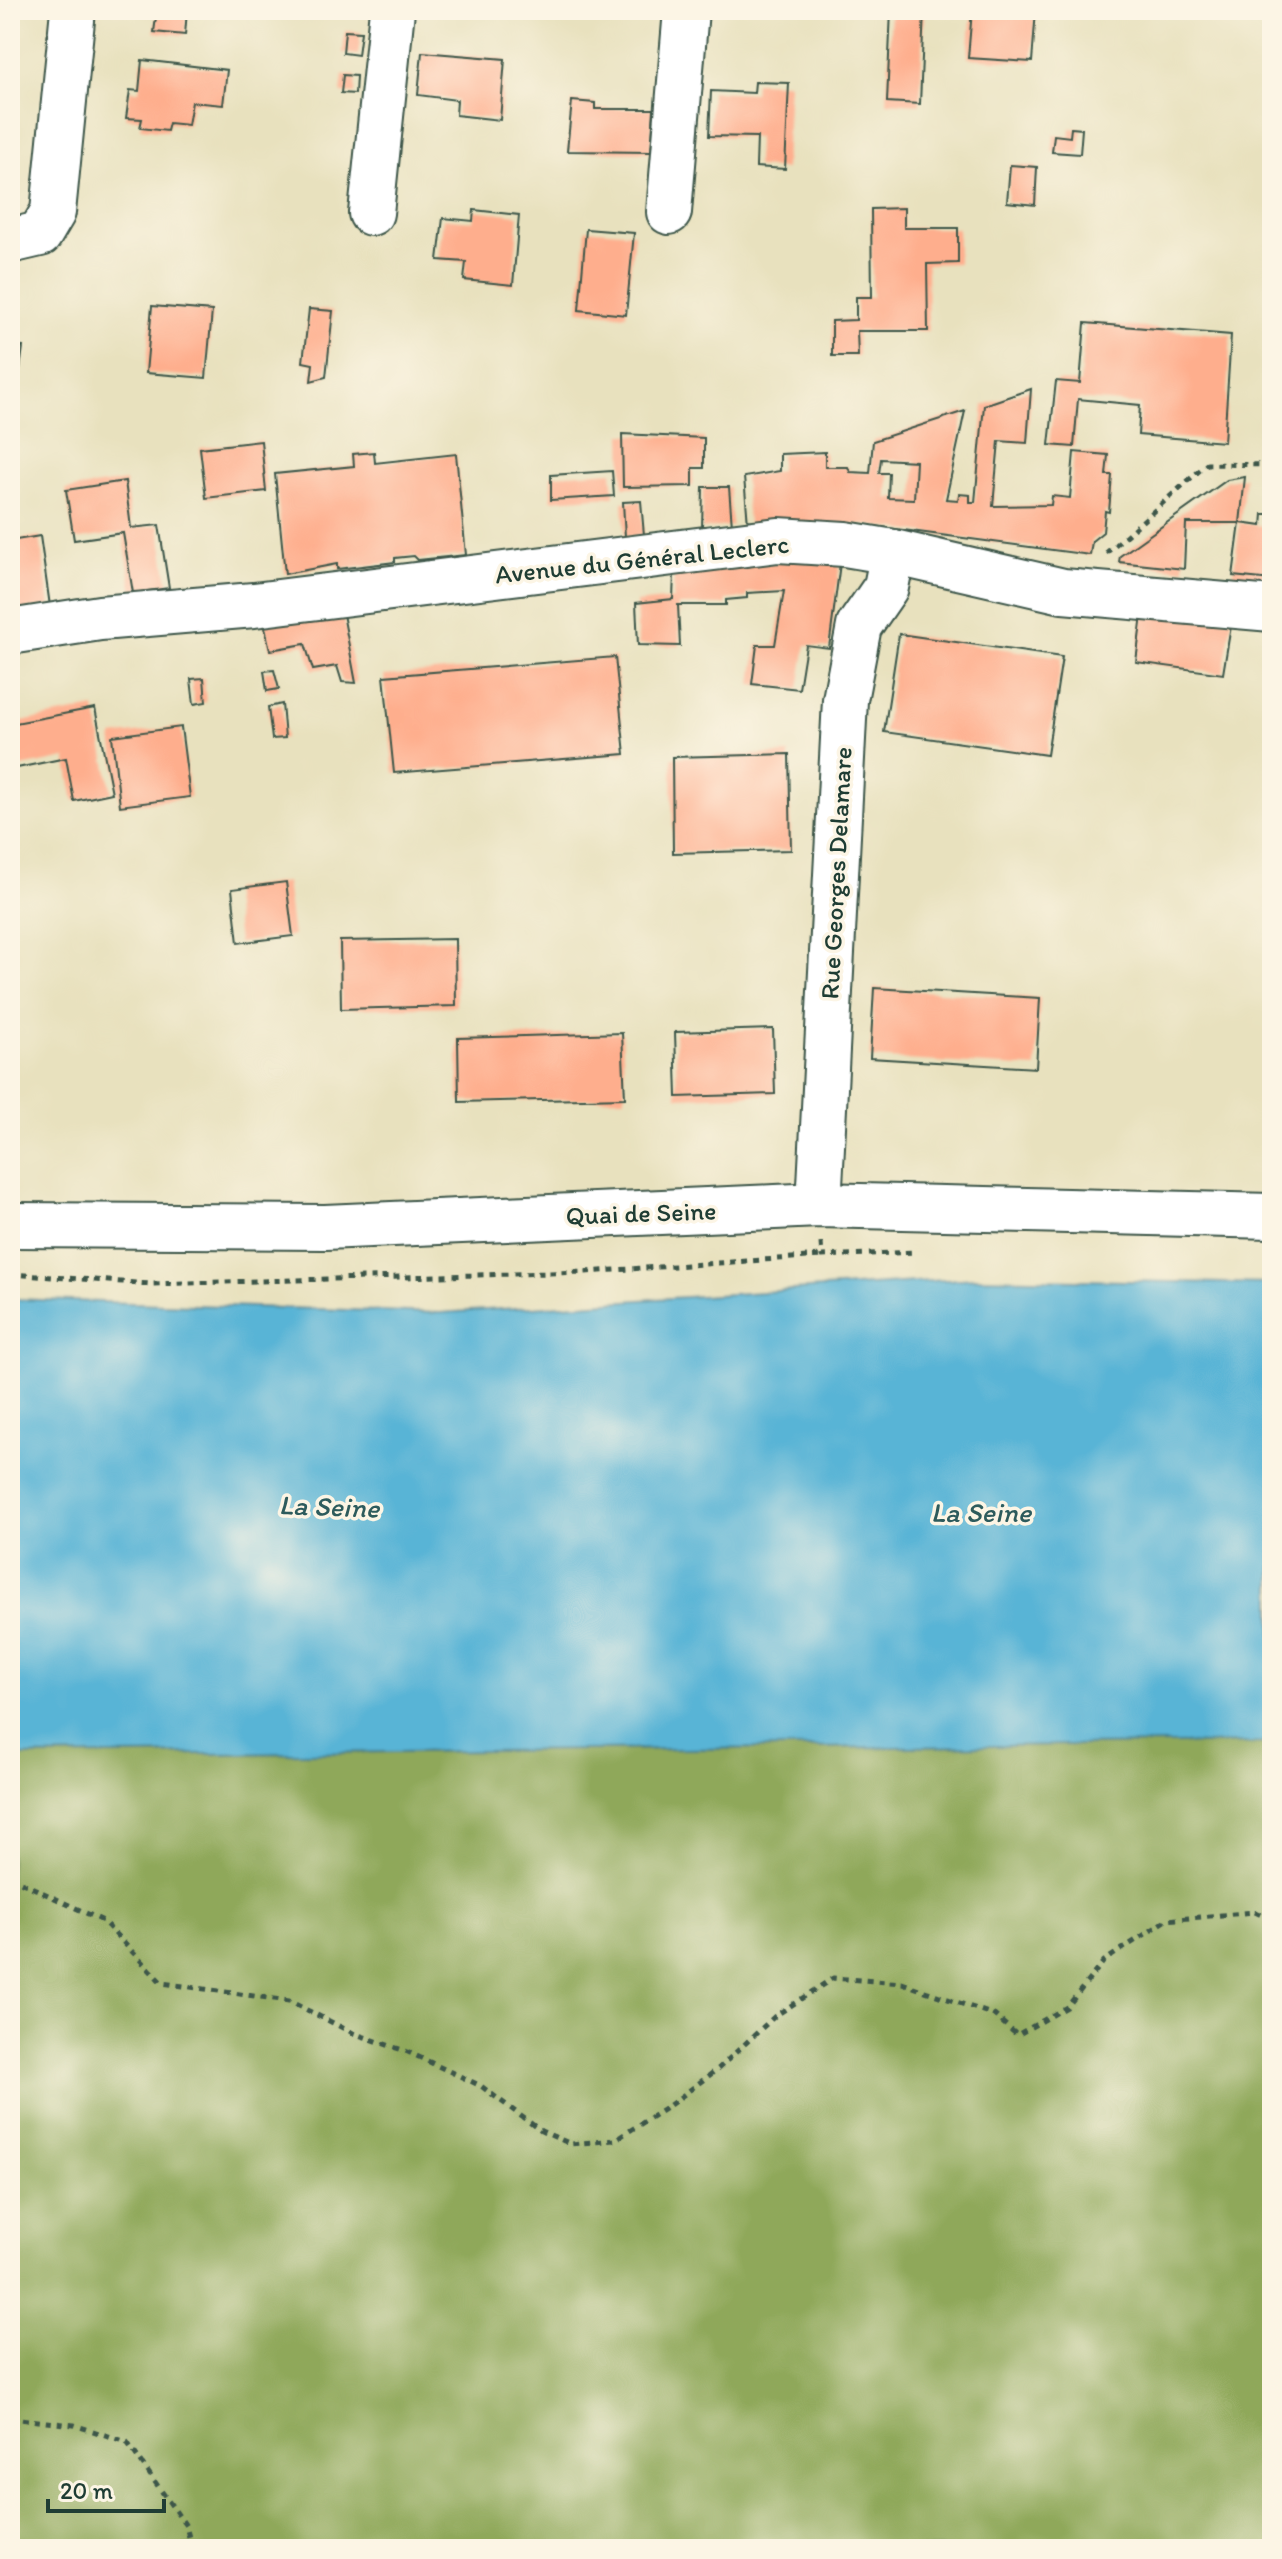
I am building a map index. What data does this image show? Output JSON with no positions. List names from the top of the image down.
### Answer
{
  "streets": {
    "street": ["Avenue du Général Leclerc", "Rue Georges Delamare", "Quai de Seine"]
  },
  "crossings": [
    ["Avenue du Général Leclerc", "Rue Georges Delamare"],
    ["Rue Georges Delamare", "Quai de Seine"]
  ],
  "water": ["La Seine"],
  "scale_bar": "20 m"
}
